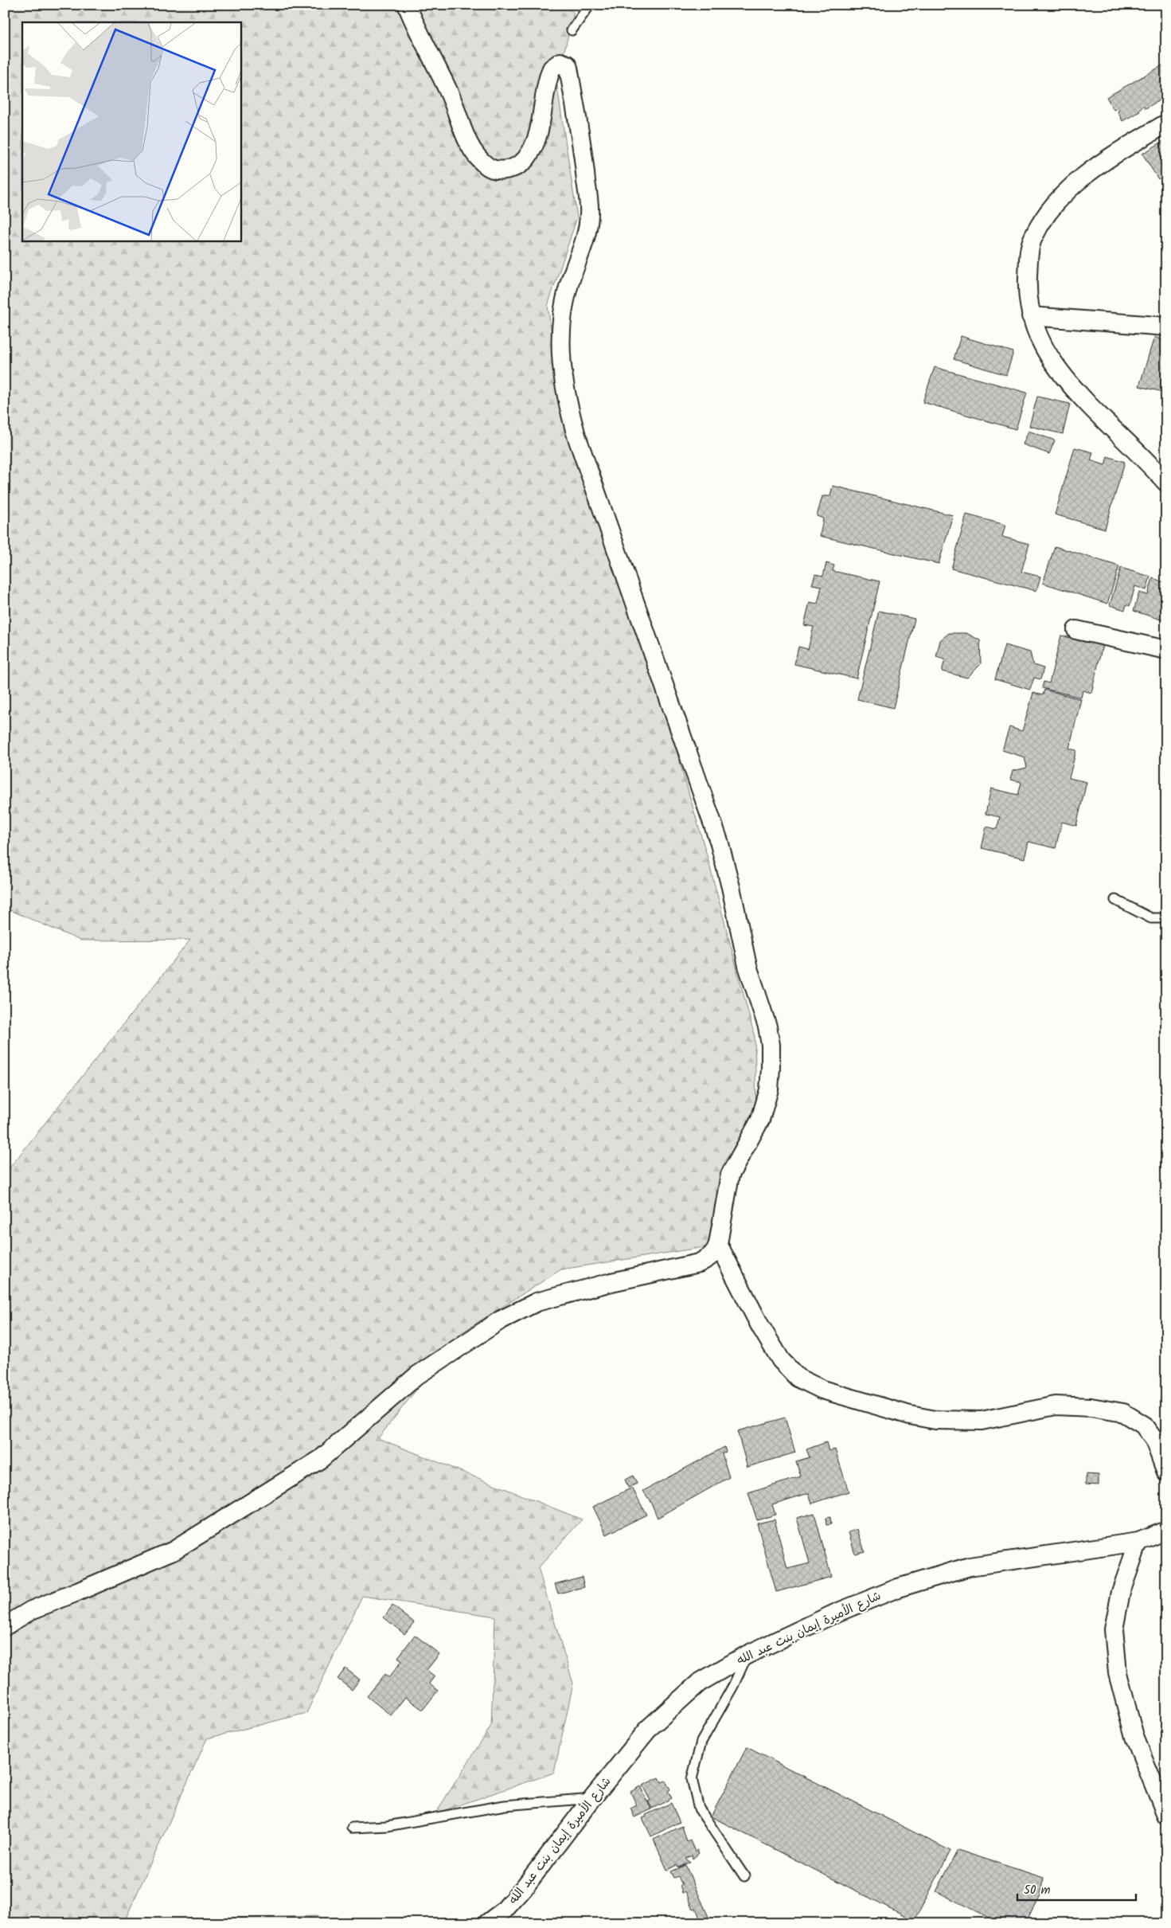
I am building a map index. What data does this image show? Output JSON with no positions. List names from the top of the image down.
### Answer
{
  "streets": {
    "street": ["شارع الأميرة إيمان بنت عبد الله"]
  },
  "scale_bar": "50 m"
}
